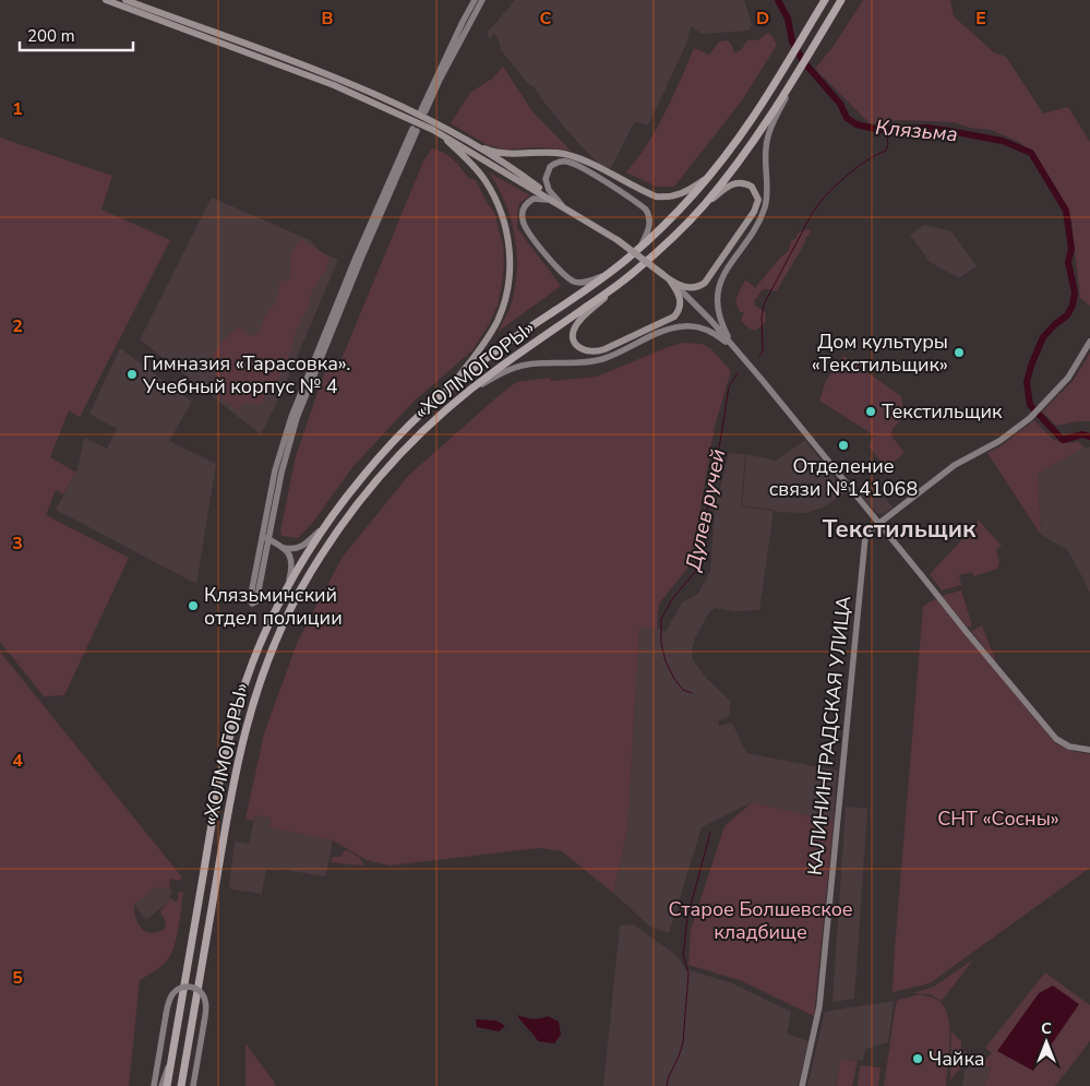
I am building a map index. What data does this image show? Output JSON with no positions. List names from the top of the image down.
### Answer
{
  "streets": {
    "highway": ["«ХОЛМОГОРЫ»"],
    "street": ["КАЛИНИНГРАДСКАЯ УЛИЦА"]
  },
  "districts": ["Текстильщик"],
  "water": ["Клязьма", "Дулев ручей"],
  "parks": ["СНТ «Сосны»", "Старое Болшевское кладбище"],
  "places": [
    "Дом культуры «Текстильщик»",
    "Гимназия «Тарасовка». Учебный корпус № 4",
    "Текстильщик",
    "Отделение связи №141068",
    "Клязьминский отдел полиции",
    "Чайка"
  ],
  "scale_bar": "200 m",
  "north": "top",
  "grid": {
    "columns": [
      "B",
      "C",
      "D",
      "E"
    ],
    "rows": [
      "1",
      "2",
      "3",
      "4",
      "5"
    ]
  }
}
